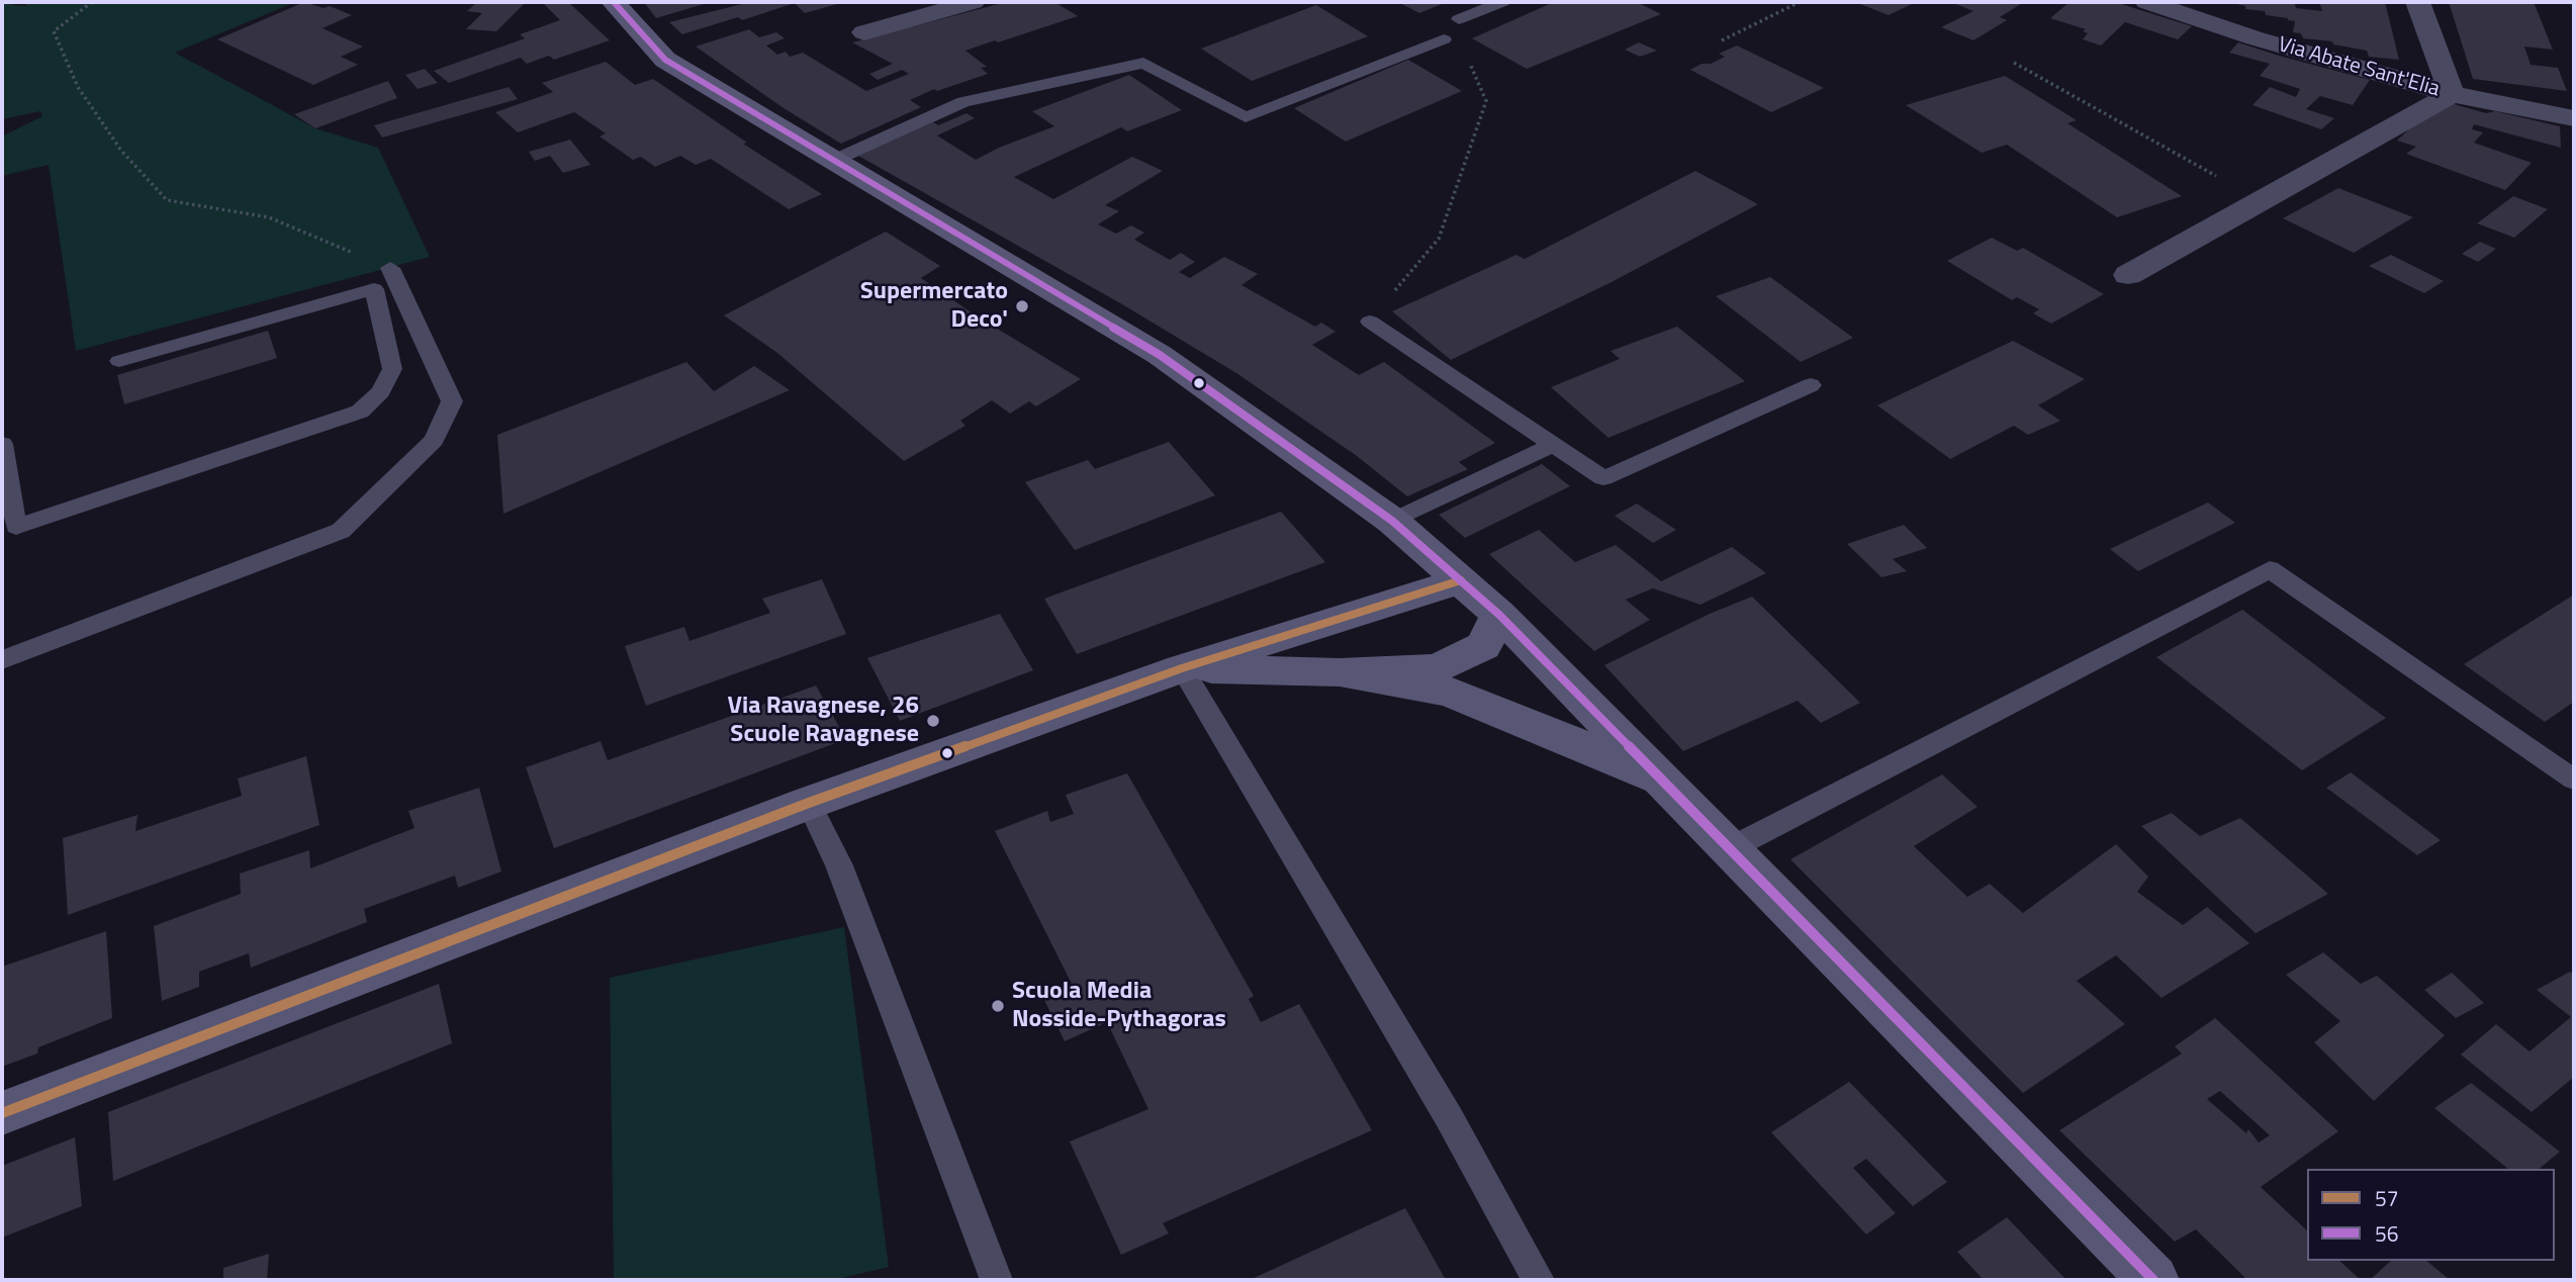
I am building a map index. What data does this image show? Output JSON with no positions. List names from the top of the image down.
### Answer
{
  "streets": {
    "street": ["Via Abate Sant'Elia"]
  },
  "places": ["Supermercato Deco'", "Via Ravagnese, 26 Scuole Ravagnese", "Scuola Media Nosside-Pythagoras"],
  "lines": ["transit line 56", "transit line 57"],
  "legend": ["57", "56"]
}
